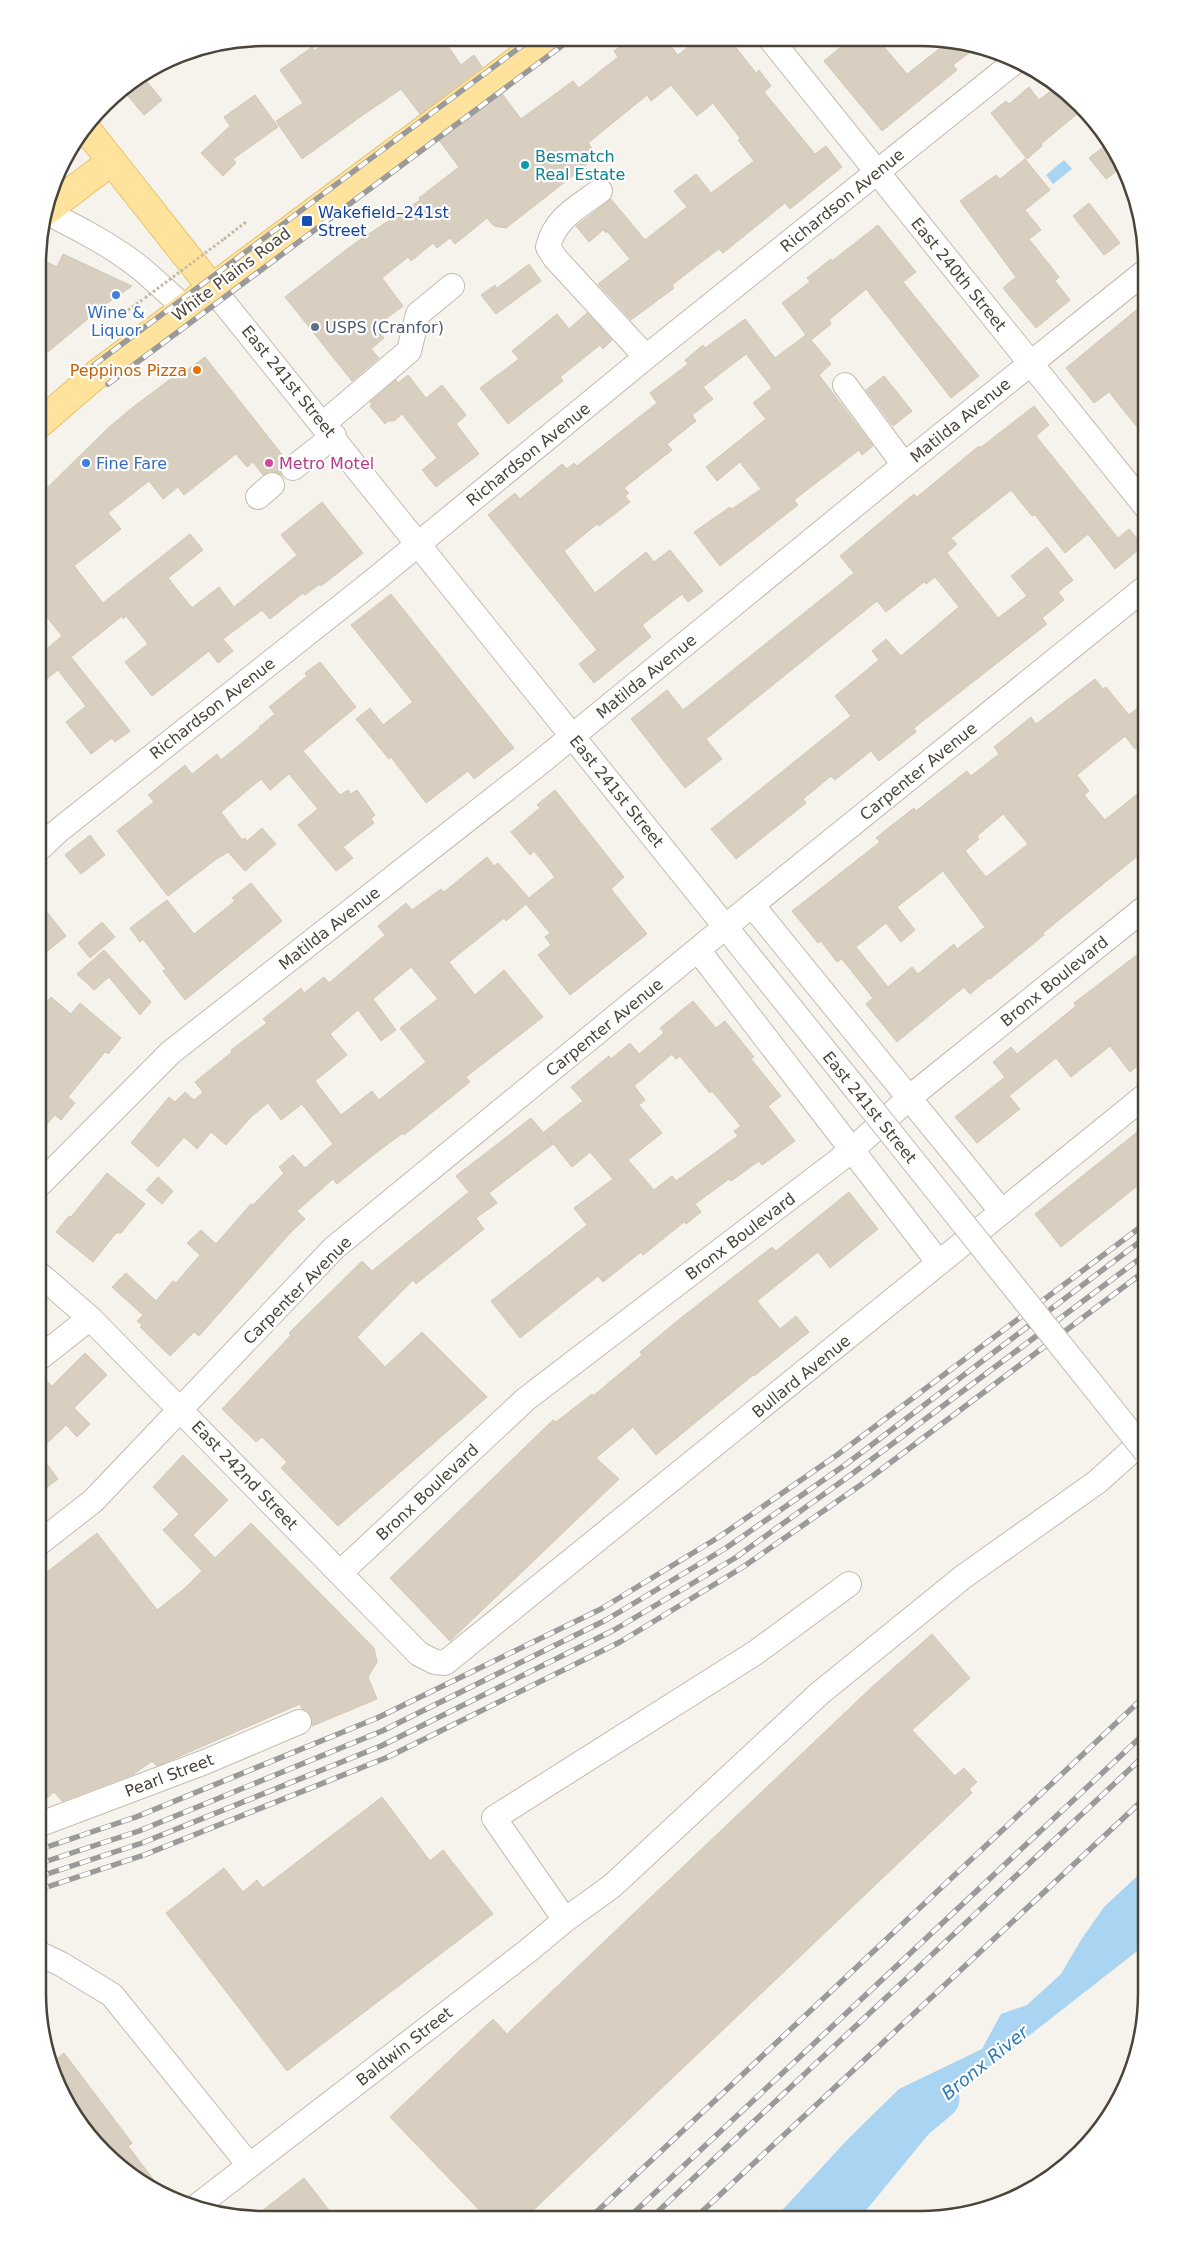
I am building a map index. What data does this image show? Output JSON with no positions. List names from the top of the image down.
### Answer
{
  "streets": {
    "main road": ["White Plains Road", "East 241st Street"],
    "street": [
      "Richardson Avenue",
      "East 240th Street",
      "Matilda Avenue",
      "Carpenter Avenue",
      "Bronx Boulevard",
      "Bullard Avenue",
      "East 242nd Street",
      "Pearl Street",
      "Baldwin Street"
    ]
  },
  "crossings": [
    ["Richardson Avenue", "East 240th Street"],
    ["Richardson Avenue", "East 241st Street"],
    ["White Plains Road", "East 241st Street"],
    ["East 240th Street", "Matilda Avenue"],
    ["East 241st Street", "Matilda Avenue"],
    ["East 241st Street", "Carpenter Avenue"],
    ["Carpenter Avenue", "East 242nd Street"],
    ["Bronx Boulevard", "East 242nd Street"],
    ["Bullard Avenue", "East 242nd Street"]
  ],
  "water": ["Bronx River"],
  "places": {
    "other": [
      "Besmatch Real Estate",
      "Wine & Liquor",
      "USPS (Cranfor)",
      "Peppinos Pizza",
      "Fine Fare",
      "Metro Motel"
    ],
    "transit": ["Wakefield–241st Street"]
  }
}
